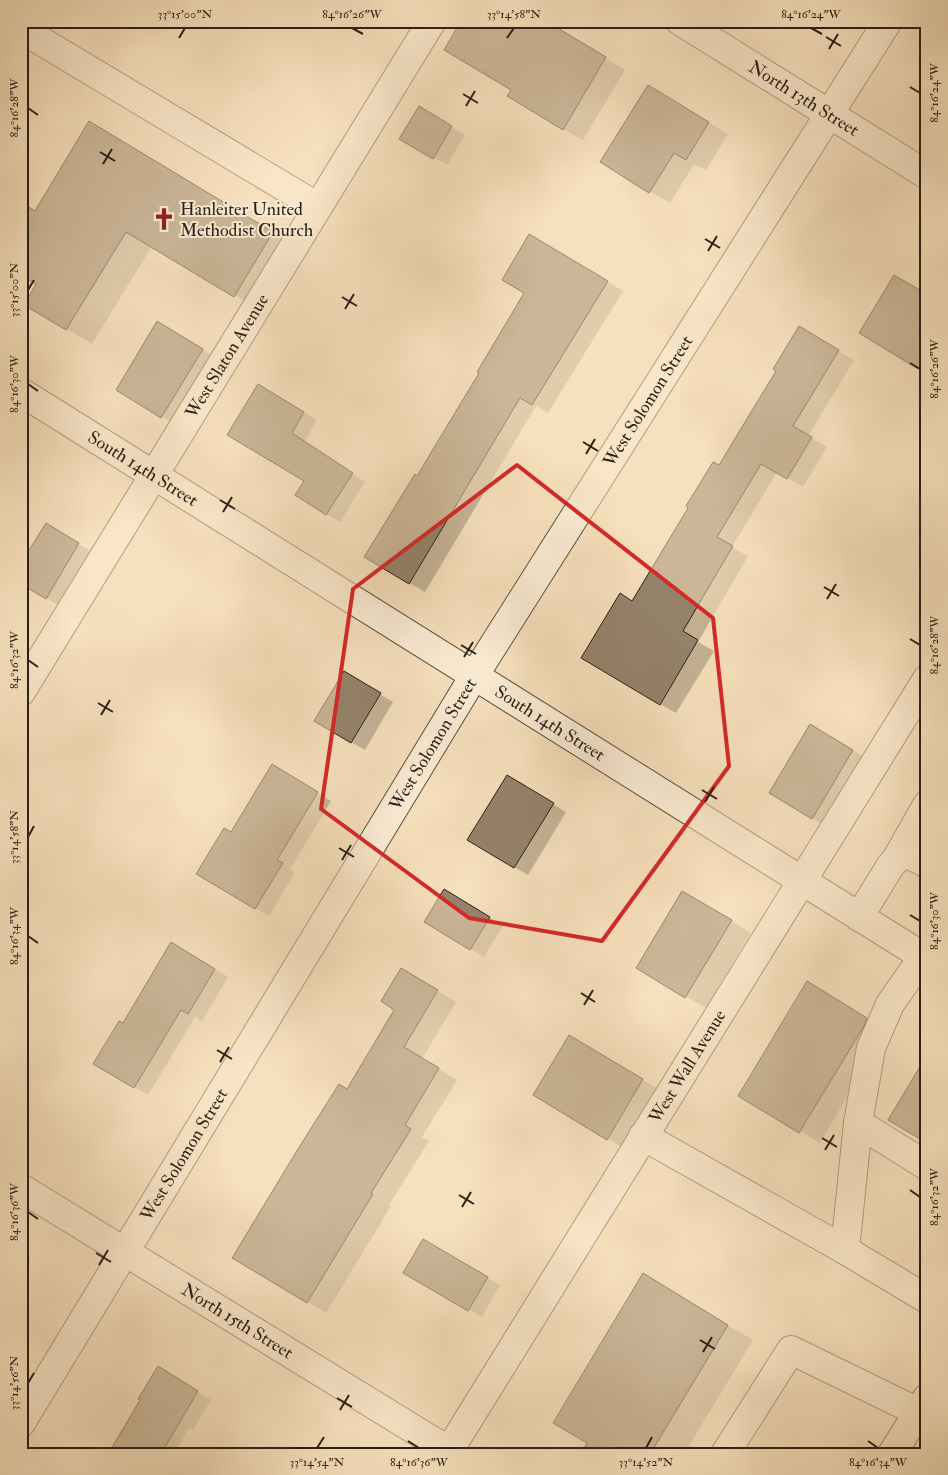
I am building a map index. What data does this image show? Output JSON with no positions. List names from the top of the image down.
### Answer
{
  "streets": {
    "street": [
      "North 13th Street",
      "West Slaton Avenue",
      "West Solomon Street",
      "South 14th Street",
      "West Wall Avenue",
      "North 15th Street"
    ]
  },
  "crossings": [
    ["North 13th Street", "West Solomon Street"],
    ["West Slaton Avenue", "South 14th Street"],
    ["West Solomon Street", "South 14th Street"],
    ["West Solomon Street", "North 15th Street"],
    ["South 14th Street", "West Wall Avenue"],
    ["West Wall Avenue", "North 15th Street"]
  ],
  "places": {
    "church": ["Hanleiter United Methodist Church"]
  },
  "coordinates": [
    "33°15'00\"N",
    "84°16'26\"W",
    "33°14'58\"N",
    "84°16'24\"W",
    "84°16'28\"W",
    "84°16'30\"W",
    "84°16'32\"W",
    "84°16'34\"W",
    "84°16'36\"W",
    "33°14'56\"N",
    "33°14'54\"N",
    "33°14'52\"N"
  ]
}
